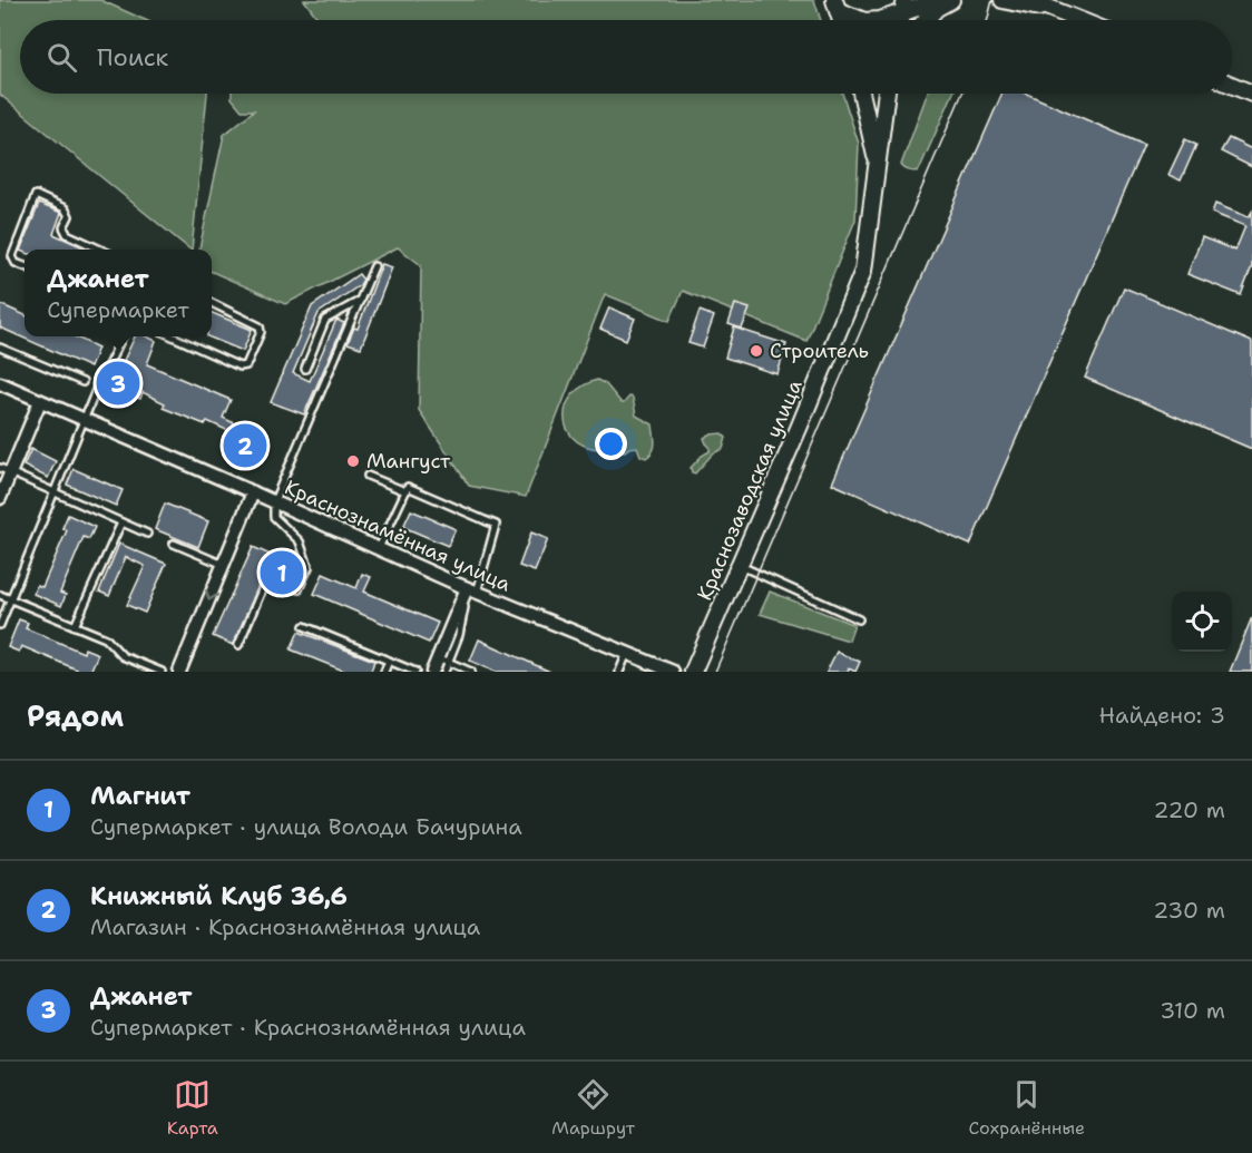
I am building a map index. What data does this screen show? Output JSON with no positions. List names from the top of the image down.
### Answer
{
  "streets": {
    "street": ["Краснозаводская улица", "Краснознамённая улица"]
  },
  "places": ["Строитель", "Мангуст"],
  "page": {
    "search": "Поиск",
    "popup": ["Джанет", "Супермаркет"],
    "pins": ["3", "2", "1"],
    "heading": ["Рядом", "Найдено: 3"],
    "list": [
      {
        "mark": "1",
        "name": "Магнит",
        "note": "Супермаркет · улица Володи Бачурина",
        "value": "220 m"
      },
      {
        "mark": "2",
        "name": "Книжный Клуб 36,6",
        "note": "Магазин · Краснознамённая улица",
        "value": "230 m"
      },
      {
        "mark": "3",
        "name": "Джанет",
        "note": "Супермаркет · Краснознамённая улица",
        "value": "310 m"
      }
    ],
    "nav": ["Карта", "Маршрут", "Сохранённые"]
  }
}
